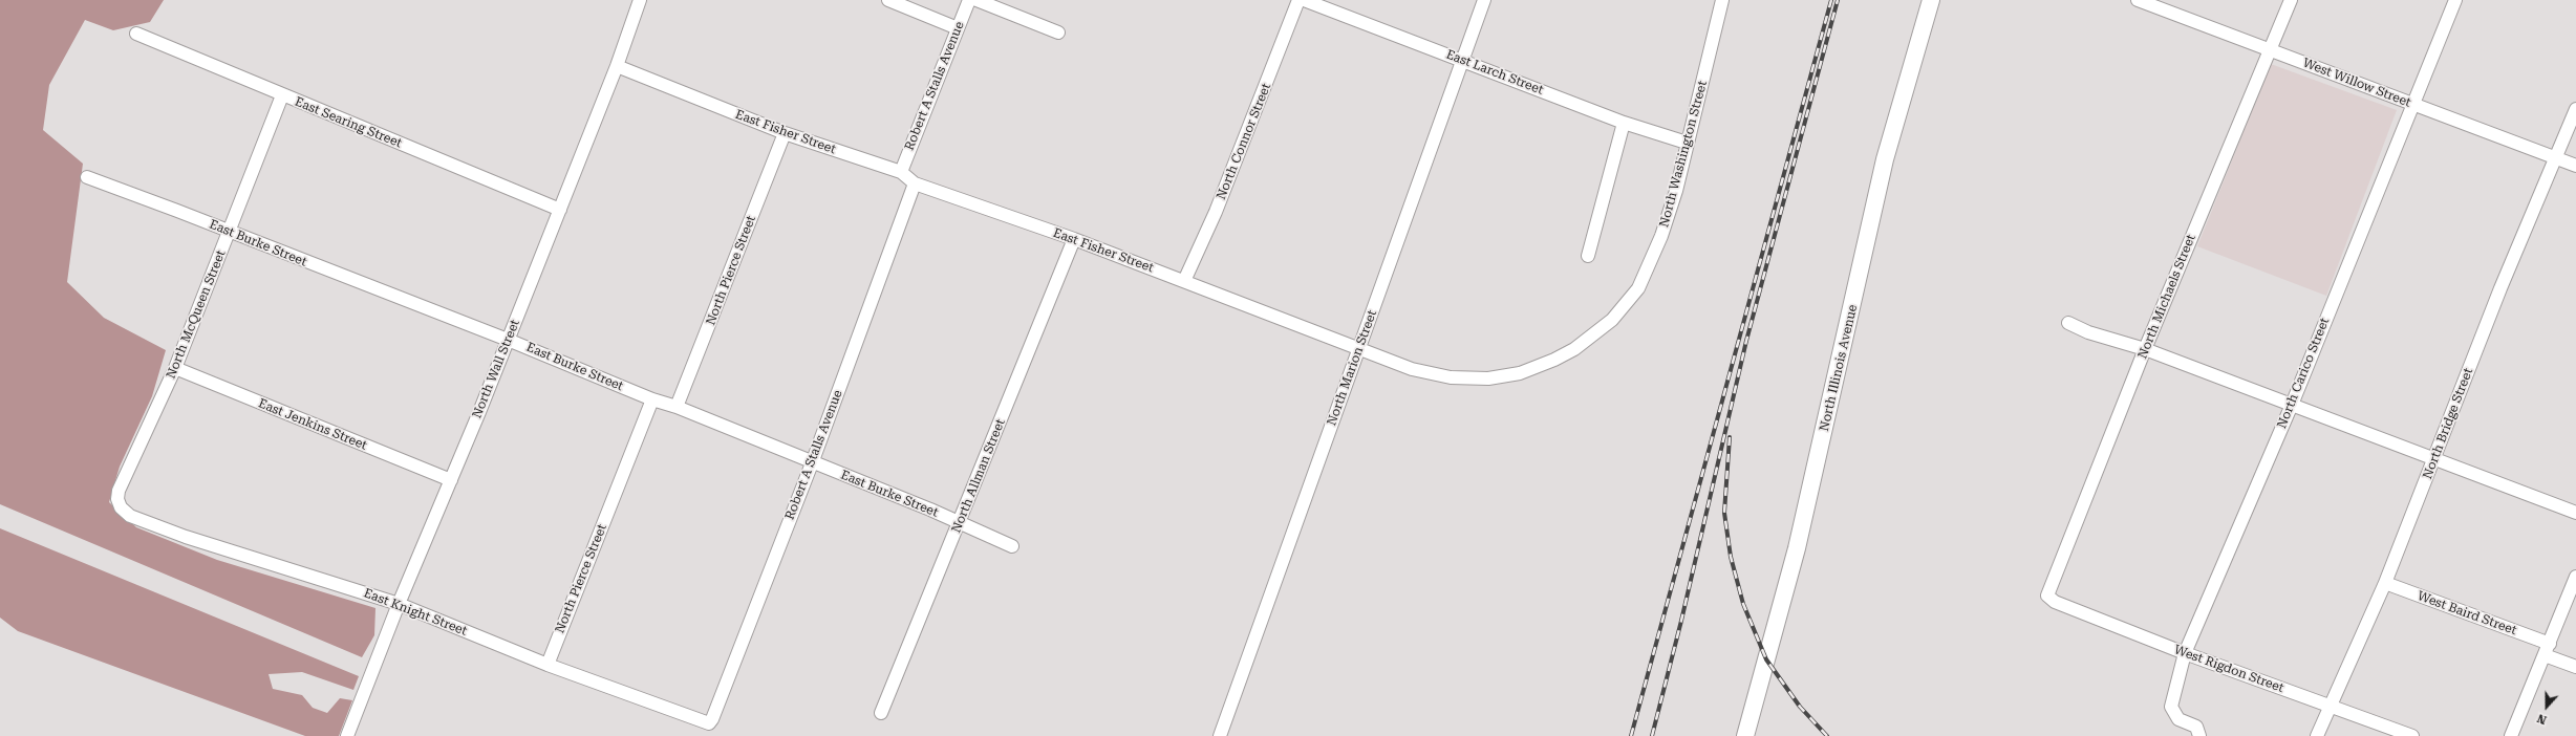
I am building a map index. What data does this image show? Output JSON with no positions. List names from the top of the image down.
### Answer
{
  "streets": {
    "main road": ["North Illinois Avenue"],
    "street": [
      "East Larch Street",
      "West Willow Street",
      "Robert A Stalls Avenue",
      "East Searing Street",
      "East Fisher Street",
      "North Connor Street",
      "North Washington Street",
      "East Burke Street",
      "North Pierce Street",
      "North Michaels Street",
      "North McQueen Street",
      "North Marion Street",
      "North Wall Street",
      "North Carico Street",
      "North Bridge Street",
      "East Jenkins Street",
      "North Allman Street",
      "East Knight Street",
      "West Baird Street",
      "West Rigdon Street"
    ]
  },
  "crossings": [
    ["East Larch Street", "North Washington Street"],
    ["East Larch Street", "North Marion Street"],
    ["West Willow Street", "North Michaels Street"],
    ["West Willow Street", "North Carico Street"],
    ["West Willow Street", "North Bridge Street"],
    ["Robert A Stalls Avenue", "East Fisher Street"],
    ["Robert A Stalls Avenue", "East Burke Street"],
    ["Robert A Stalls Avenue", "East Knight Street"],
    ["East Searing Street", "North McQueen Street"],
    ["East Searing Street", "North Wall Street"],
    ["East Fisher Street", "North Connor Street"],
    ["East Fisher Street", "North Washington Street"],
    ["East Fisher Street", "North Pierce Street"],
    ["East Fisher Street", "North Marion Street"],
    ["East Fisher Street", "North Wall Street"],
    ["East Fisher Street", "North Allman Street"],
    ["East Burke Street", "North Pierce Street"],
    ["East Burke Street", "North McQueen Street"],
    ["East Burke Street", "North Wall Street"],
    ["East Burke Street", "North Allman Street"],
    ["North Pierce Street", "East Knight Street"],
    ["North Michaels Street", "West Rigdon Street"],
    ["North McQueen Street", "East Jenkins Street"],
    ["North McQueen Street", "East Knight Street"],
    ["North Wall Street", "East Jenkins Street"],
    ["North Wall Street", "East Knight Street"],
    ["North Carico Street", "West Rigdon Street"],
    ["North Bridge Street", "West Baird Street"],
    ["North Bridge Street", "West Rigdon Street"]
  ],
  "north": "bottom"
}
